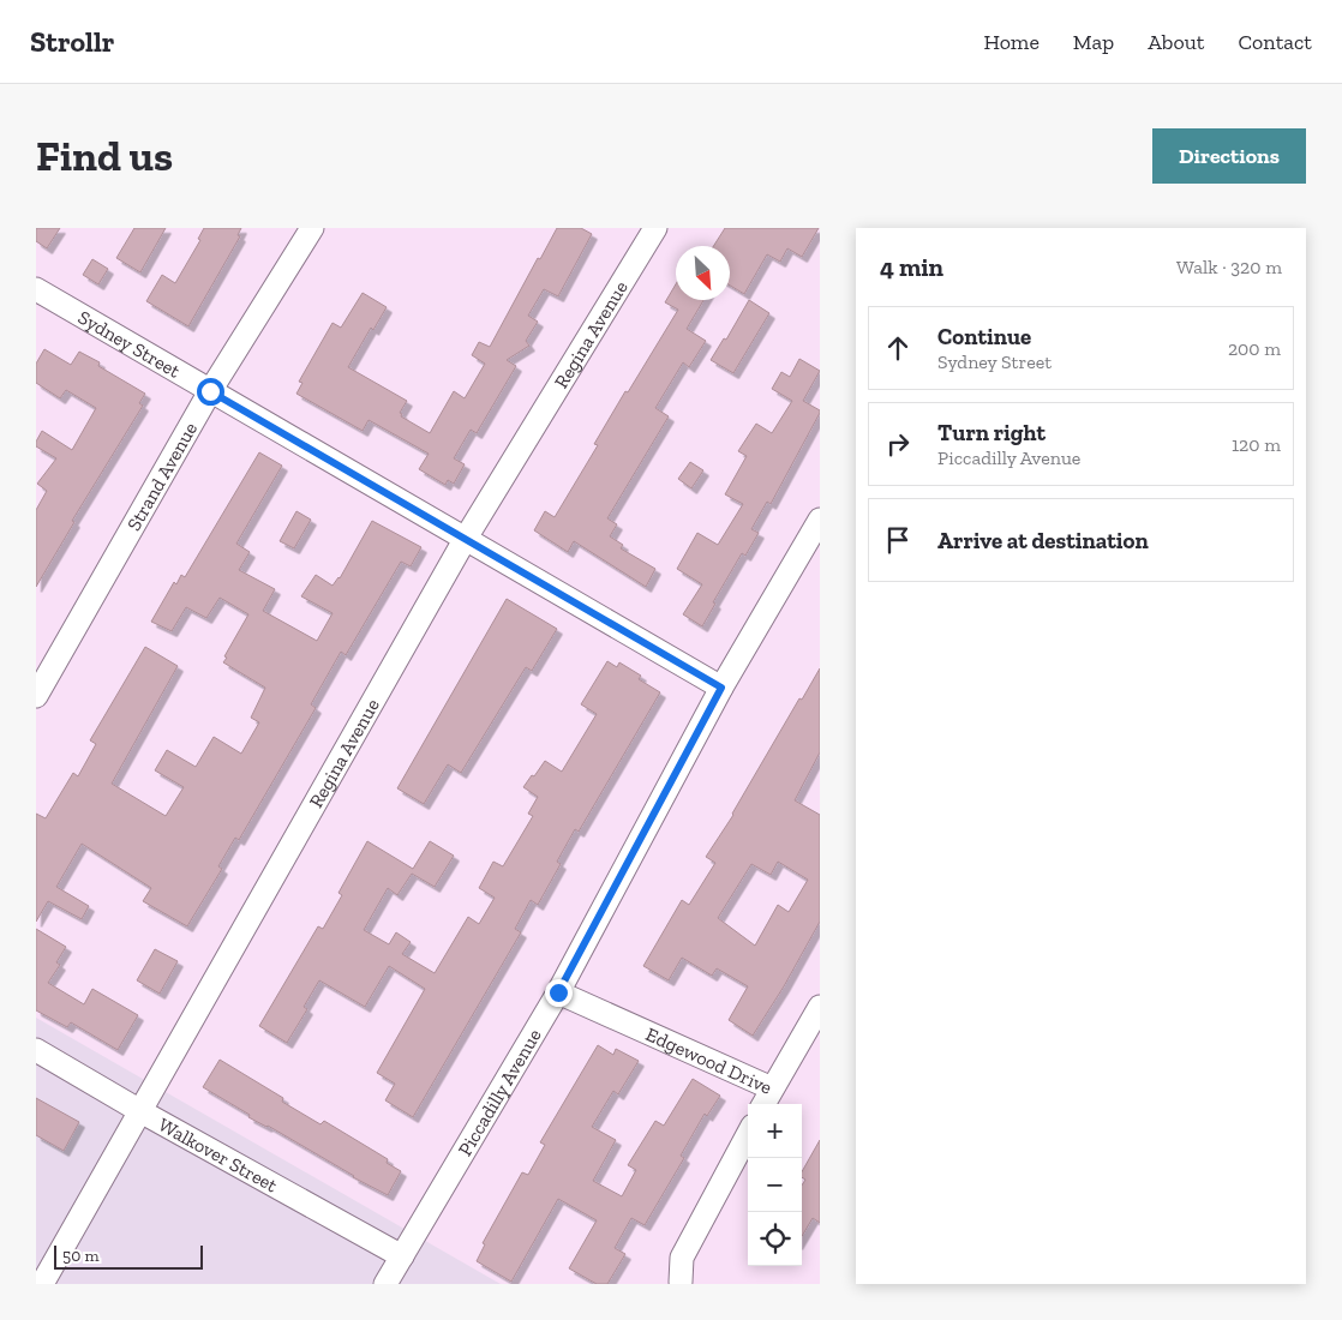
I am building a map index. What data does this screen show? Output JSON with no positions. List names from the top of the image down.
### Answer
{
  "streets": {
    "street": [
      "Regina Avenue",
      "Sydney Street",
      "Strand Avenue",
      "Edgewood Drive",
      "Piccadilly Avenue",
      "Walkover Street"
    ]
  },
  "crossings": [
    ["Regina Avenue", "Sydney Street"],
    ["Regina Avenue", "Walkover Street"],
    ["Sydney Street", "Strand Avenue"],
    ["Sydney Street", "Piccadilly Avenue"],
    ["Edgewood Drive", "Piccadilly Avenue"],
    ["Piccadilly Avenue", "Walkover Street"]
  ],
  "scale_bar": "50 m",
  "north": "bottom right",
  "page": {
    "header": "Strollr",
    "nav": [
      "Home",
      "Map",
      "About",
      "Contact"
    ],
    "buttons": "Directions",
    "title": "Find us",
    "heading": ["4 min", "Walk · 320 m"],
    "list": [
      ["Continue", "Sydney Street", "200 m"],
      ["Turn right", "Piccadilly Avenue", "120 m"],
      "Arrive at destination"
    ],
    "map_buttons": ["+", "−"],
    "scale": "50 m"
  }
}
